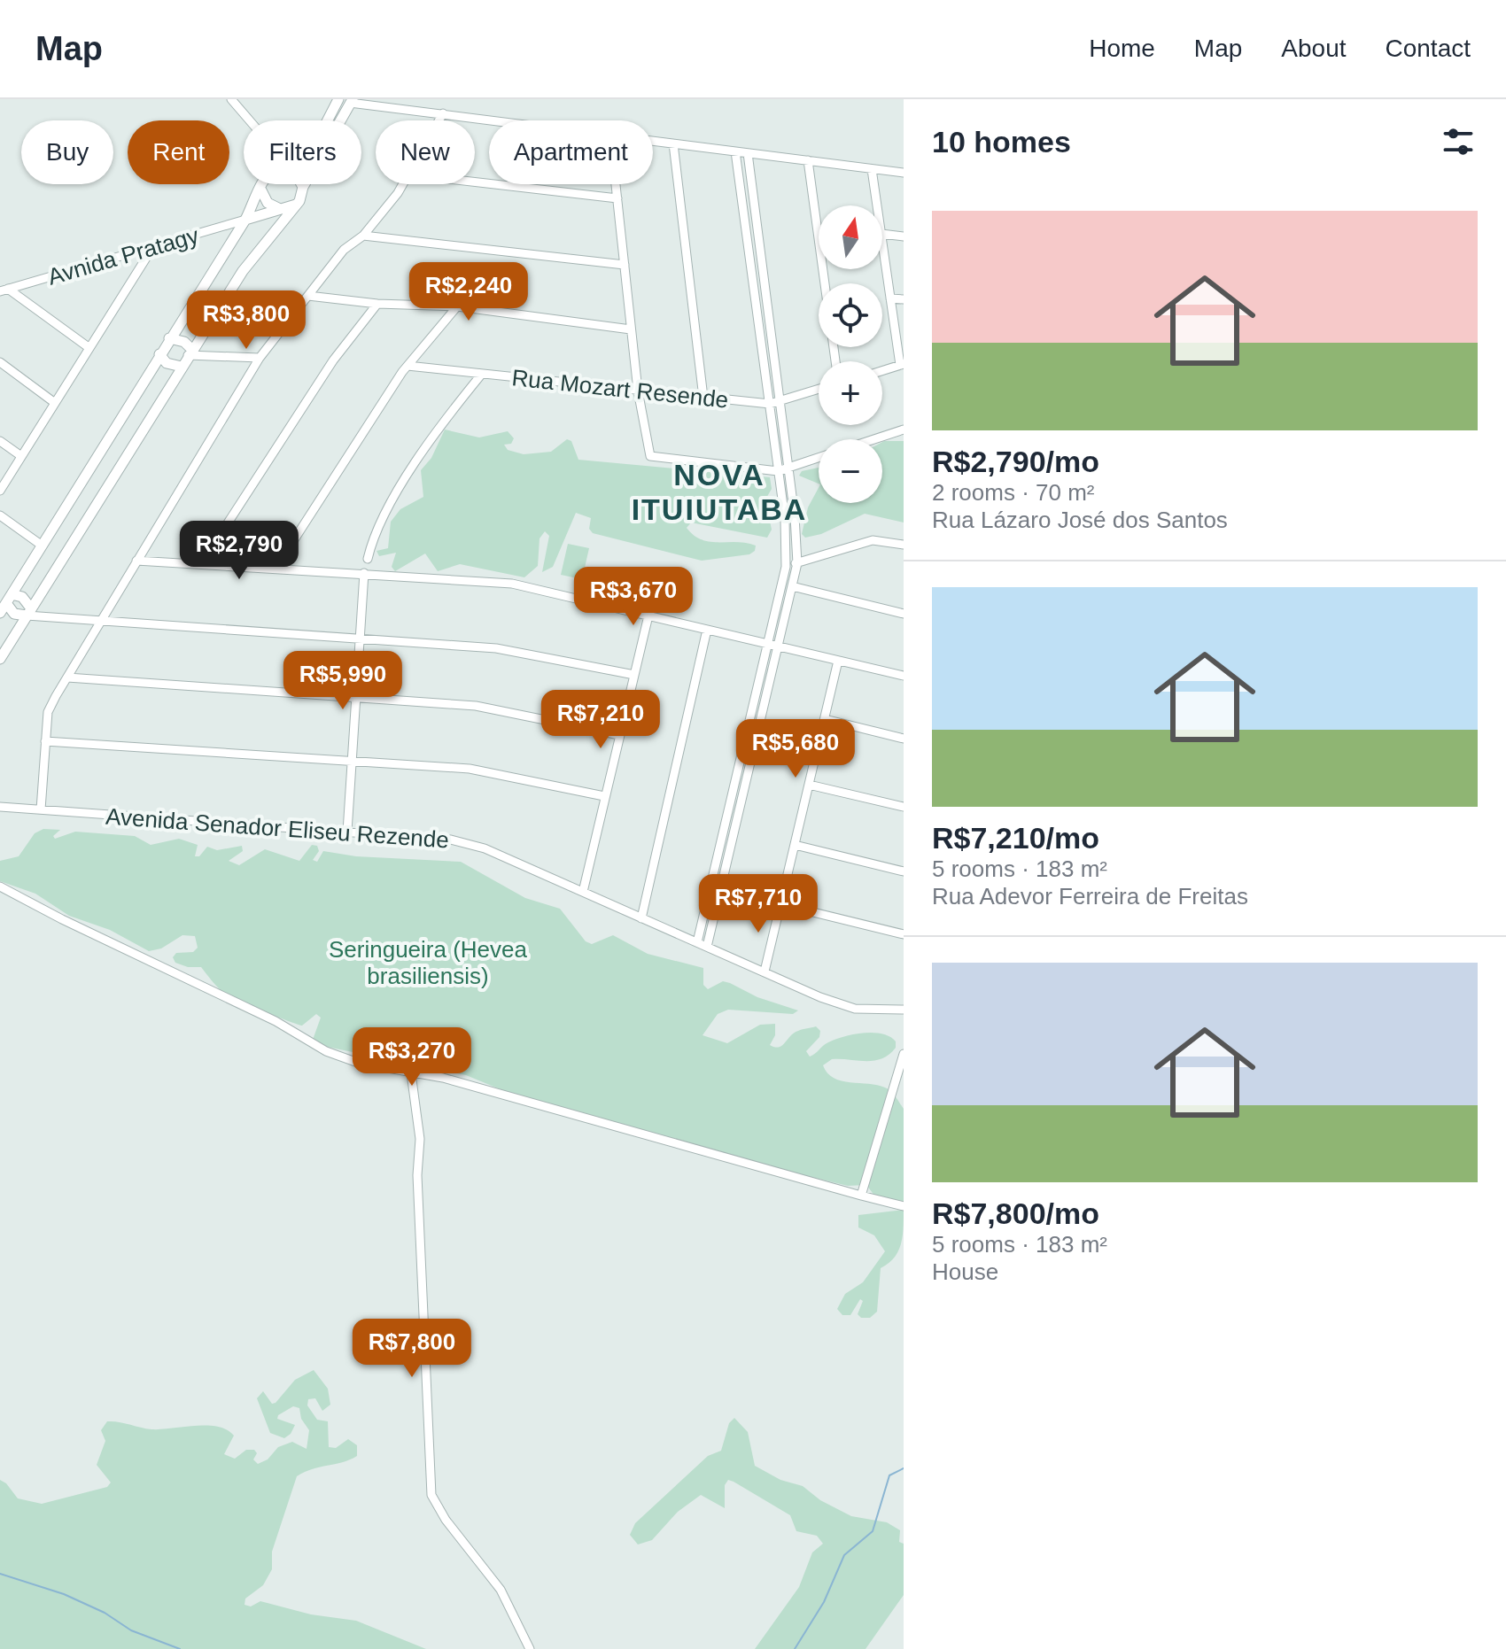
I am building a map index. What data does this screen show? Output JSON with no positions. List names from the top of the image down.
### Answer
{
  "streets": {
    "street": ["Avnida Pratagy", "Rua Mozart Resende", "Avenida Senador Eliseu Rezende"]
  },
  "districts": ["NOVA ITUIUTABA"],
  "parks": ["Seringueira (Hevea brasiliensis)"],
  "north": "top",
  "page": {
    "header": "Map",
    "nav": [
      "Home",
      "Map",
      "About",
      "Contact"
    ],
    "heading": "10 homes",
    "chip": [
      "Buy",
      "Rent",
      "Filters",
      "New",
      "Apartment"
    ],
    "list": [
      {
        "name": "R$2,790/mo",
        "note": "2 rooms · 70 m² · Rua Lázaro José dos Santos"
      },
      {
        "name": "R$7,210/mo",
        "note": "5 rooms · 183 m² · Rua Adevor Ferreira de Freitas"
      },
      {
        "name": "R$7,800/mo",
        "note": "5 rooms · 183 m² · House"
      }
    ],
    "map_buttons": ["+", "−"],
    "price": [
      "R$2,240",
      "R$3,800",
      "R$2,790",
      "R$3,670",
      "R$5,990",
      "R$7,210",
      "R$5,680",
      "R$7,710",
      "R$3,270",
      "R$7,800"
    ]
  }
}
